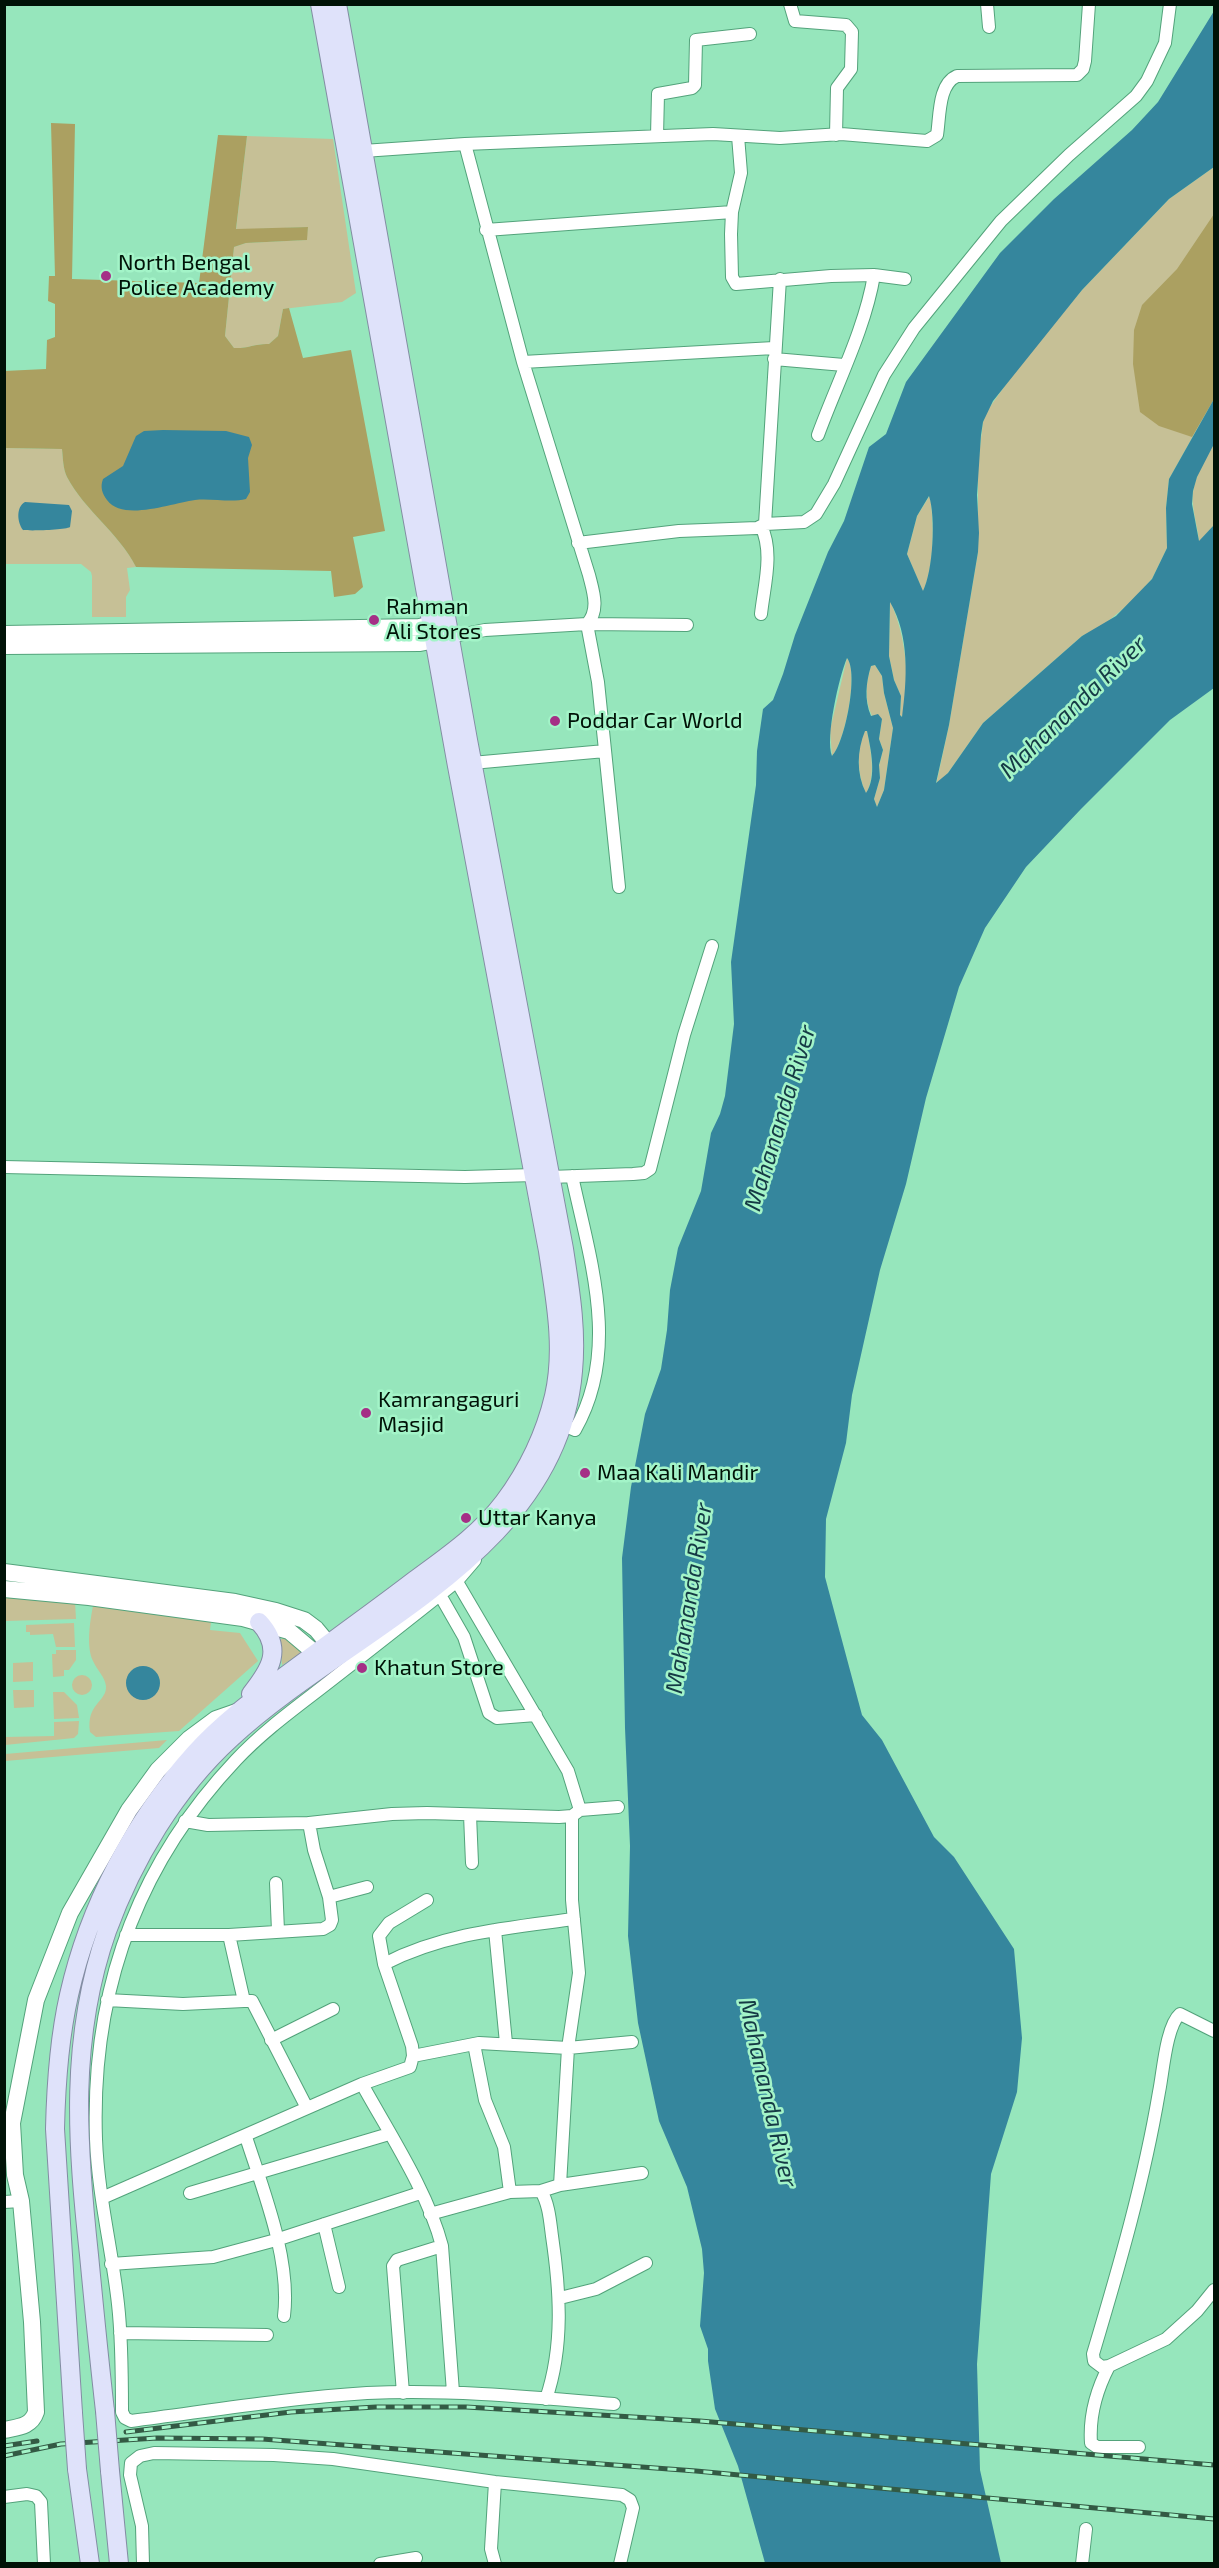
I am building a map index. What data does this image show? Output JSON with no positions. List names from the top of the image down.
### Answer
{
  "water": ["Mahananda River"],
  "places": [
    "North Bengal Police Academy",
    "Rahman Ali Stores",
    "Poddar Car World",
    "Kamrangaguri Masjid",
    "Maa Kali Mandir",
    "Uttar Kanya",
    "Khatun Store"
  ]
}
